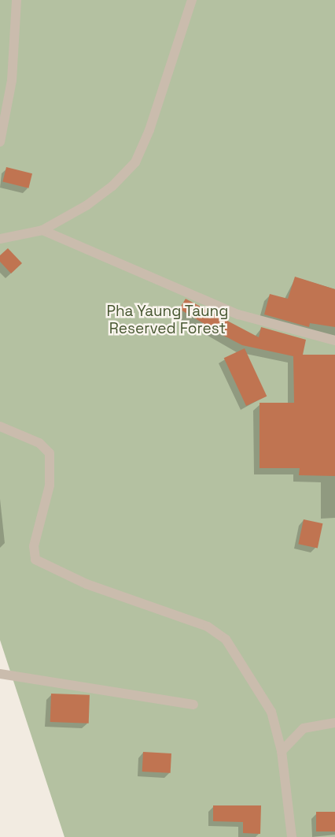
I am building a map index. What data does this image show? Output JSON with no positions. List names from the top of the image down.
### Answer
{
  "parks": ["Pha Yaung Taung Reserved Forest"]
}
